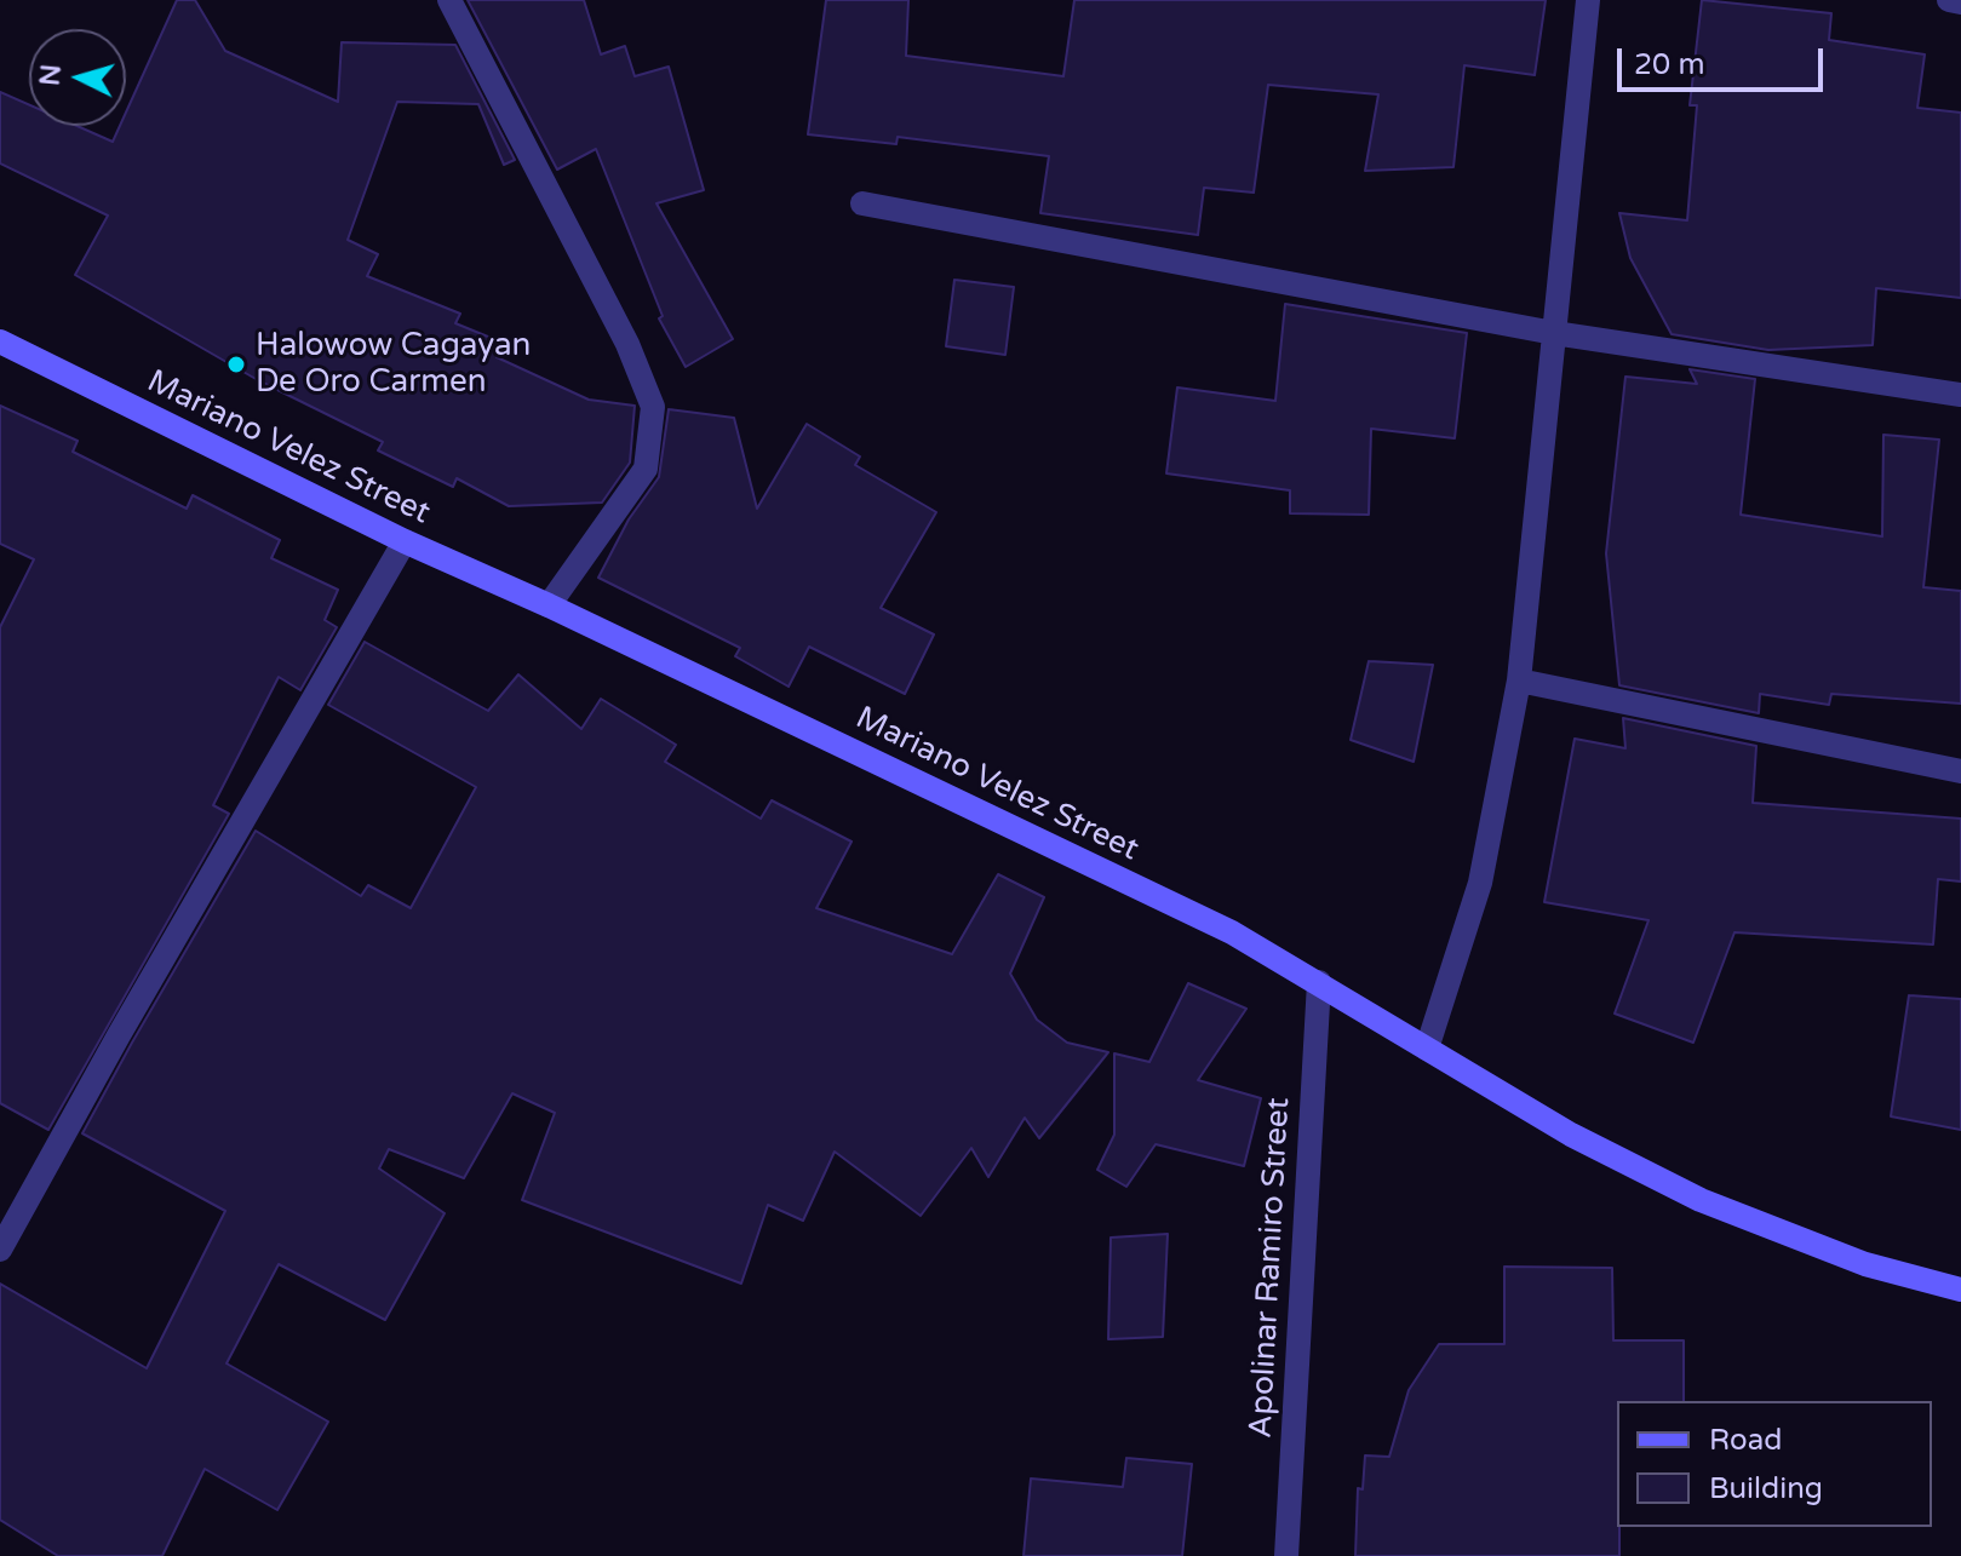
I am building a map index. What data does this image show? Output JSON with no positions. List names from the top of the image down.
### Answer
{
  "streets": {
    "street": ["Mariano Velez Street", "Apolinar Ramiro Street"]
  },
  "crossings": [
    ["Mariano Velez Street", "Apolinar Ramiro Street"]
  ],
  "places": ["Halowow Cagayan De Oro Carmen"],
  "legend": ["Road", "Building"],
  "scale_bar": "20 m",
  "north": "left"
}
